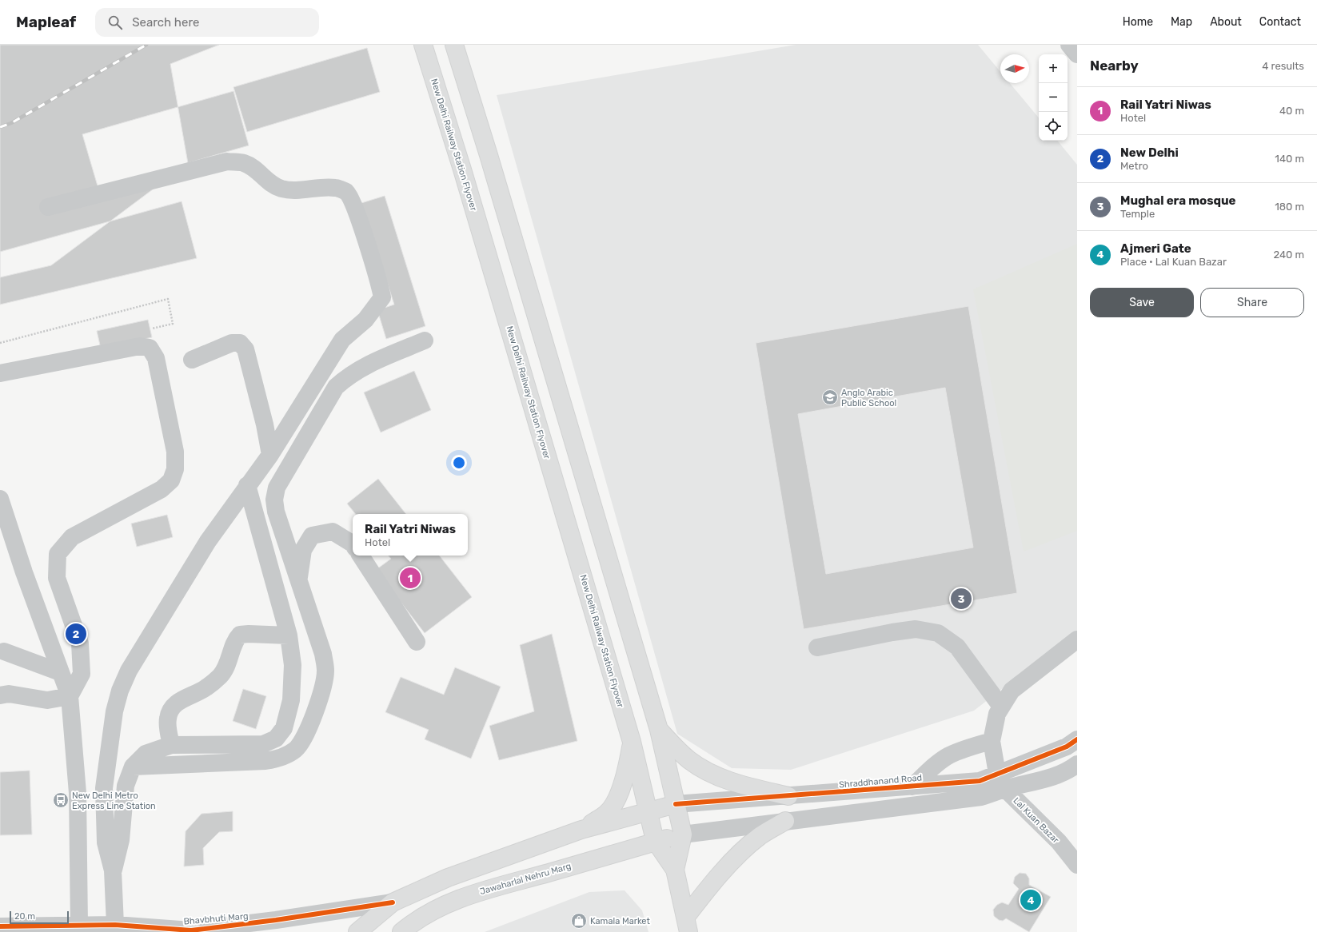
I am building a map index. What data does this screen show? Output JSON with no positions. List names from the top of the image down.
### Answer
{
  "streets": {
    "main road": ["New Delhi Railway Station Flyover", "Shraddhanand Road", "Jawaharlal Nehru Marg"],
    "street": ["Lal Kuan Bazar", "Bhavbhuti Marg"]
  },
  "crossings": [
    ["New Delhi Railway Station Flyover", "Shraddhanand Road"],
    ["New Delhi Railway Station Flyover", "Jawaharlal Nehru Marg"],
    ["Shraddhanand Road", "Lal Kuan Bazar"],
    ["Shraddhanand Road", "Jawaharlal Nehru Marg"]
  ],
  "places": {
    "school or university": ["Anglo Arabic Public School"],
    "bus stop": ["New Delhi Metro Express Line Station"],
    "shop": ["Kamala Market"]
  },
  "scale_bar": "20 m",
  "north": "right",
  "page": {
    "header": "Mapleaf",
    "search": "Search here",
    "nav": [
      "Home",
      "Map",
      "About",
      "Contact"
    ],
    "heading": ["Nearby", "4 results"],
    "map_buttons": ["+", "−"],
    "list": [
      {
        "mark": "1",
        "name": "Rail Yatri Niwas",
        "note": "Hotel",
        "value": "40 m"
      },
      {
        "mark": "2",
        "name": "New Delhi",
        "note": "Metro",
        "value": "140 m"
      },
      {
        "mark": "3",
        "name": "Mughal era mosque",
        "note": "Temple",
        "value": "180 m"
      },
      {
        "mark": "4",
        "name": "Ajmeri Gate",
        "note": "Place · Lal Kuan Bazar",
        "value": "240 m"
      }
    ],
    "buttons": ["Save", "Share"],
    "popup": ["Rail Yatri Niwas", "Hotel"],
    "pins": [
      "1",
      "3",
      "2",
      "4"
    ],
    "scale": "20 m"
  }
}
